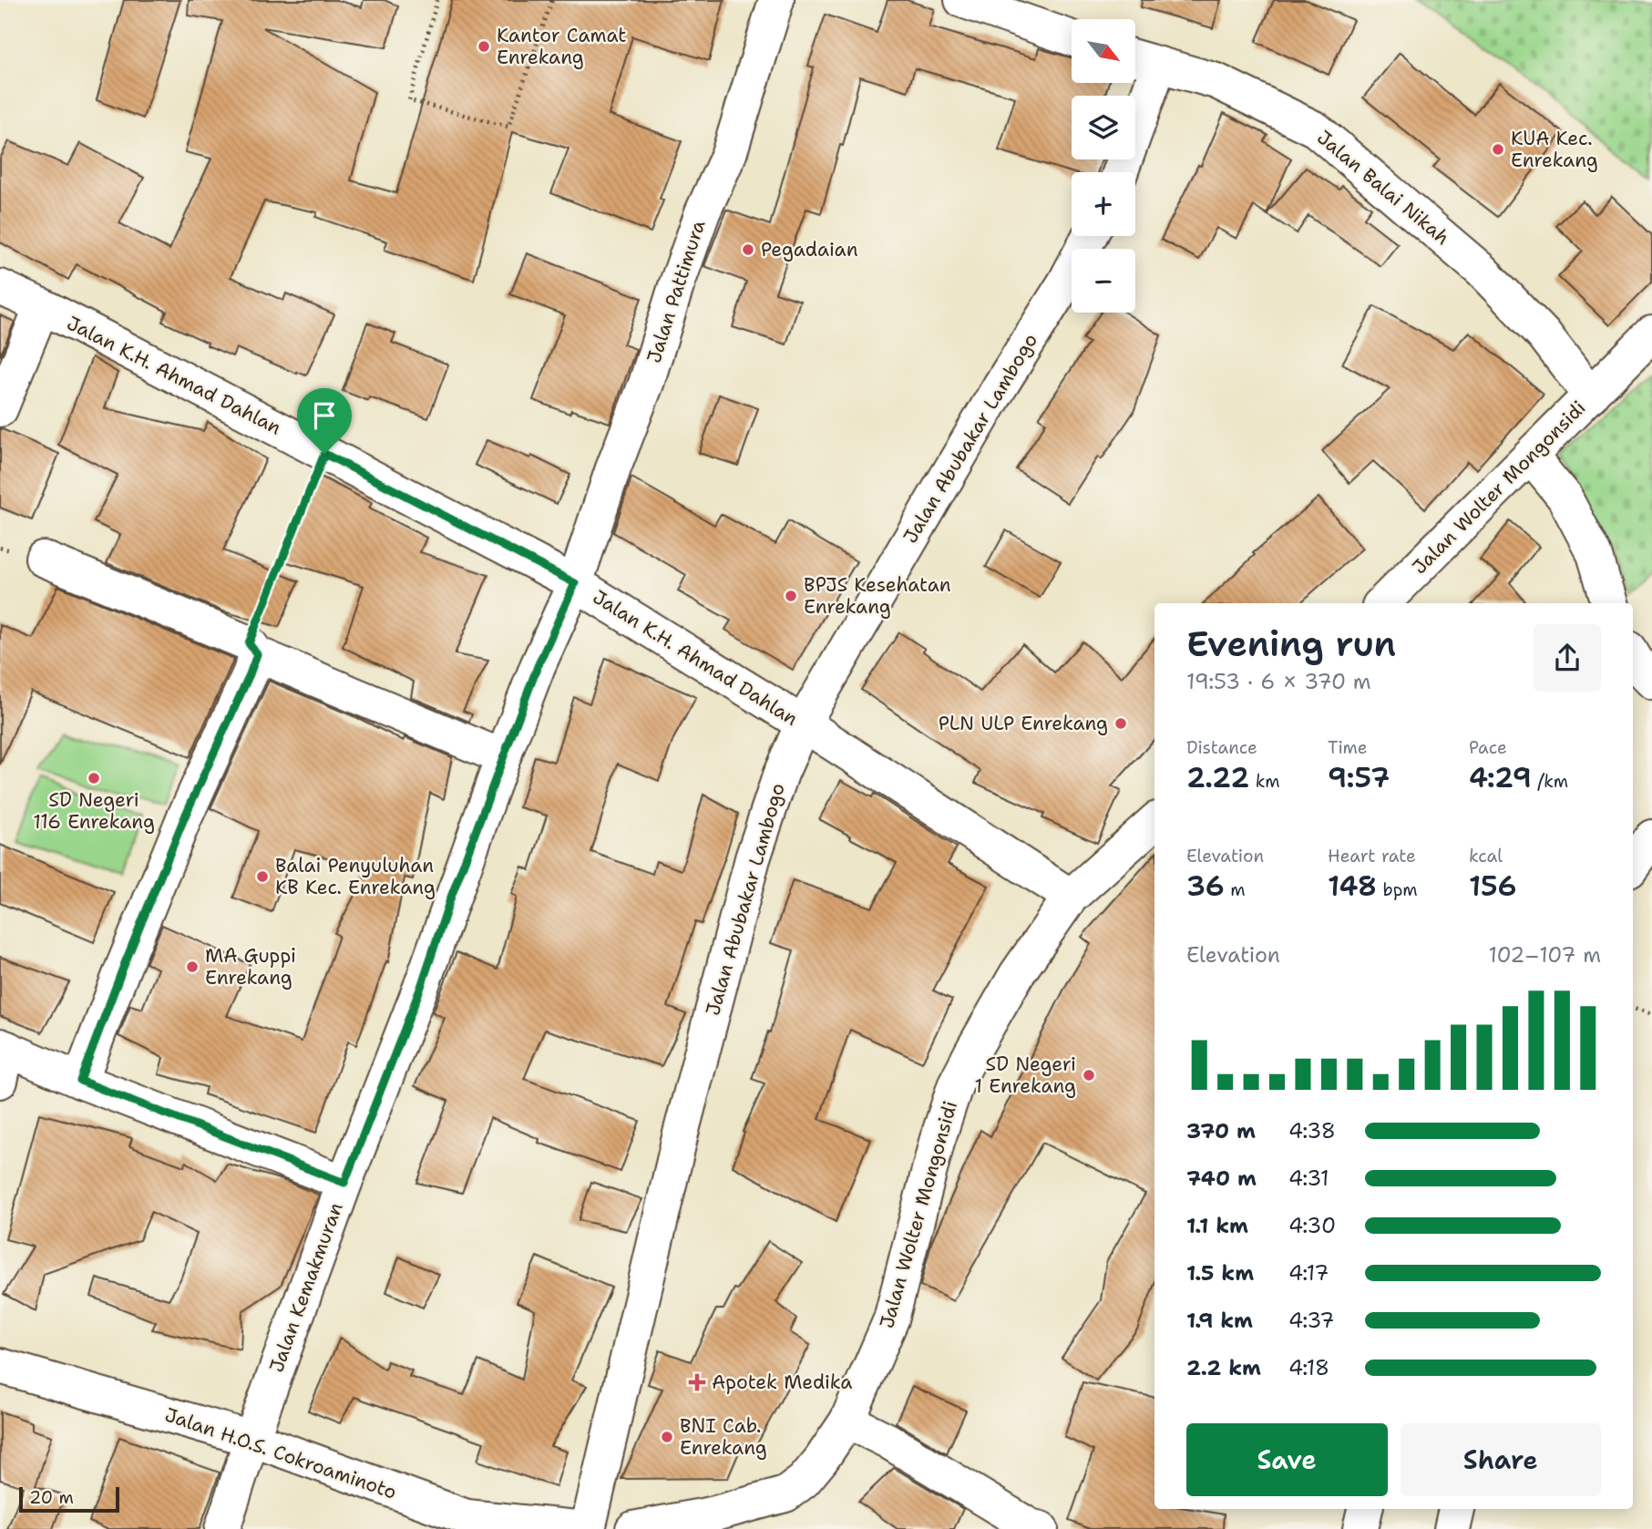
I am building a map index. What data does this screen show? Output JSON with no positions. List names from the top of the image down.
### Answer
{
  "streets": {
    "main road": [
      "Jalan Balai Nikah",
      "Jalan Pattimura",
      "Jalan K.H. Ahmad Dahlan",
      "Jalan Abubakar Lambogo",
      "Jalan Wolter Mongonsidi",
      "Jalan Kemakmuran",
      "Jalan H.O.S. Cokroaminoto"
    ]
  },
  "crossings": [
    ["Jalan Balai Nikah", "Jalan Wolter Mongonsidi"],
    ["Jalan Pattimura", "Jalan K.H. Ahmad Dahlan"],
    ["Jalan Pattimura", "Jalan Kemakmuran"],
    ["Jalan K.H. Ahmad Dahlan", "Jalan Abubakar Lambogo"],
    ["Jalan K.H. Ahmad Dahlan", "Jalan Wolter Mongonsidi"],
    ["Jalan K.H. Ahmad Dahlan", "Jalan Kemakmuran"],
    ["Jalan Abubakar Lambogo", "Jalan H.O.S. Cokroaminoto"],
    ["Jalan Kemakmuran", "Jalan H.O.S. Cokroaminoto"]
  ],
  "places": {
    "other": [
      "Kantor Camat Enrekang",
      "KUA Kec. Enrekang",
      "Pegadaian",
      "BPJS Kesehatan Enrekang",
      "PLN ULP Enrekang",
      "SD Negeri 116 Enrekang",
      "Balai Penyuluhan KB Kec. Enrekang",
      "MA Guppi Enrekang",
      "SD Negeri 1 Enrekang",
      "BNI Cab. Enrekang"
    ],
    "health": ["Apotek Medika"]
  },
  "scale_bar": "20 m",
  "north": "bottom right",
  "page": {
    "map_buttons": ["+", "−"],
    "heading": ["Evening run", "19:53 · 6 × 370 m"],
    "stats": [
      ["Distance", "2.22 km"],
      ["Time", "9:57"],
      ["Pace", "4:29 /km"],
      ["Elevation", "36 m"],
      ["Heart rate", "148 bpm"],
      ["kcal", "156"]
    ],
    "chart": ["Elevation", "102–107 m"],
    "list": [
      {
        "name": "370 m",
        "note": "4:38"
      },
      {
        "name": "740 m",
        "note": "4:31"
      },
      {
        "name": "1.1 km",
        "note": "4:30"
      },
      {
        "name": "1.5 km",
        "note": "4:17"
      },
      {
        "name": "1.9 km",
        "note": "4:37"
      },
      {
        "name": "2.2 km",
        "note": "4:18"
      }
    ],
    "buttons": ["Save", "Share"],
    "scale": "20 m"
  }
}
